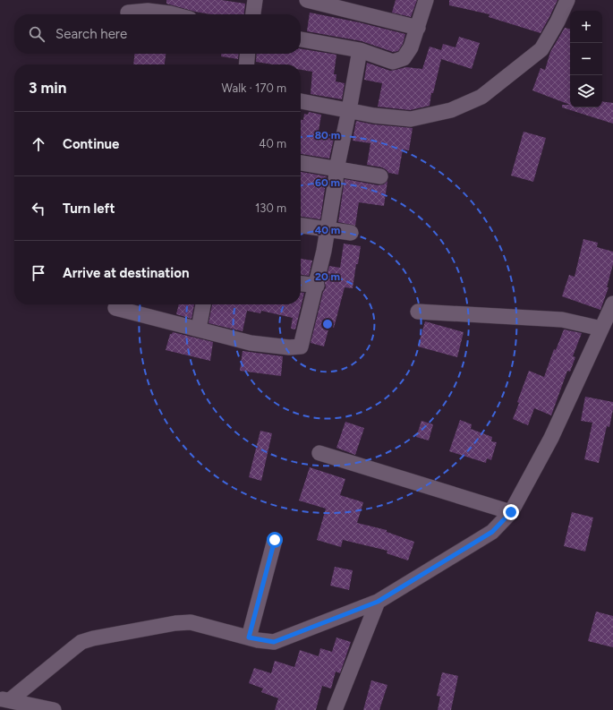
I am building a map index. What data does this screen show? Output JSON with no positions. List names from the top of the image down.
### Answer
{
  "page": {
    "map_buttons": ["+", "−"],
    "search": "Search here",
    "heading": ["3 min", "Walk · 170 m"],
    "list": [
      ["Continue", "40 m"],
      ["Turn left", "130 m"],
      "Arrive at destination"
    ]
  },
  "rings": [
    "80 m",
    "60 m",
    "40 m",
    "20 m"
  ]
}
